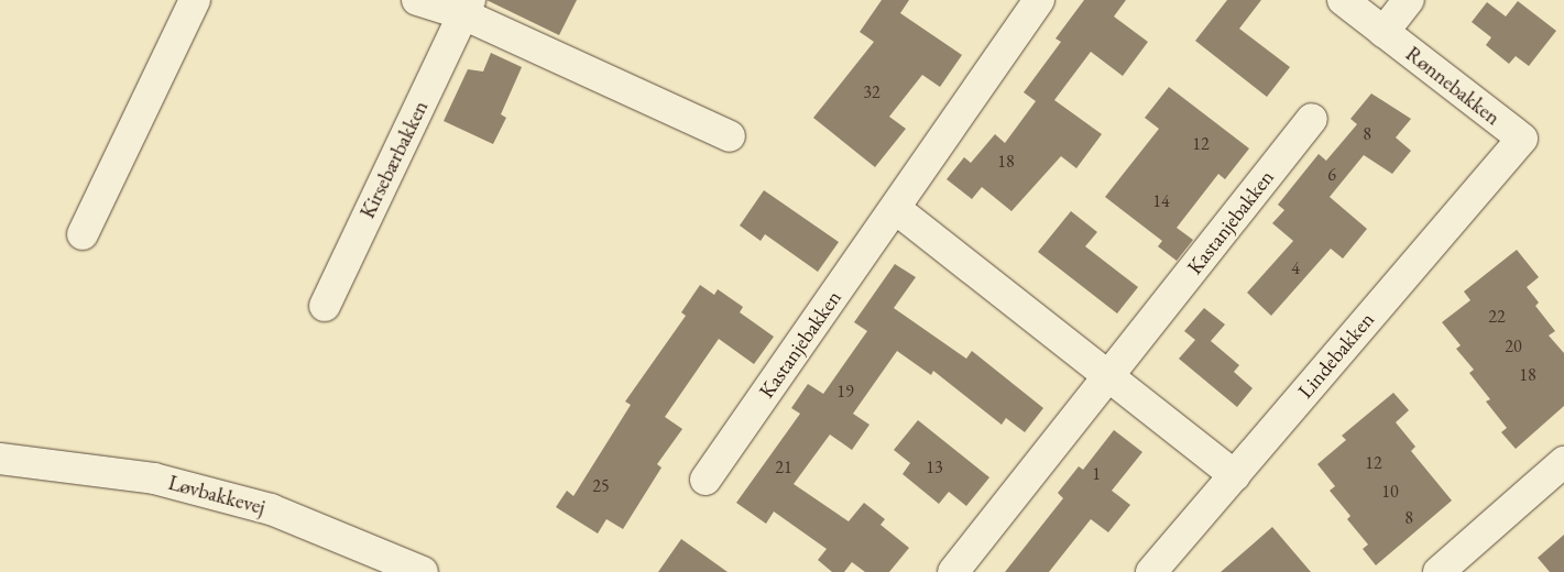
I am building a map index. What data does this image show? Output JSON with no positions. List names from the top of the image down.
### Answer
{
  "streets": {
    "street": [
      "Rønnebakken",
      "Kirsebærbakken",
      "Kastanjebakken",
      "Lindebakken",
      "Løvbakkevej"
    ]
  },
  "crossings": [
    ["Rønnebakken", "Lindebakken"]
  ],
  "house_numbers": [
    "32",
    "8",
    "12",
    "18",
    "6",
    "14",
    "4",
    "22",
    "20",
    "18",
    "19",
    "12",
    "21",
    "13",
    "1",
    "25",
    "10",
    "8"
  ]
}
